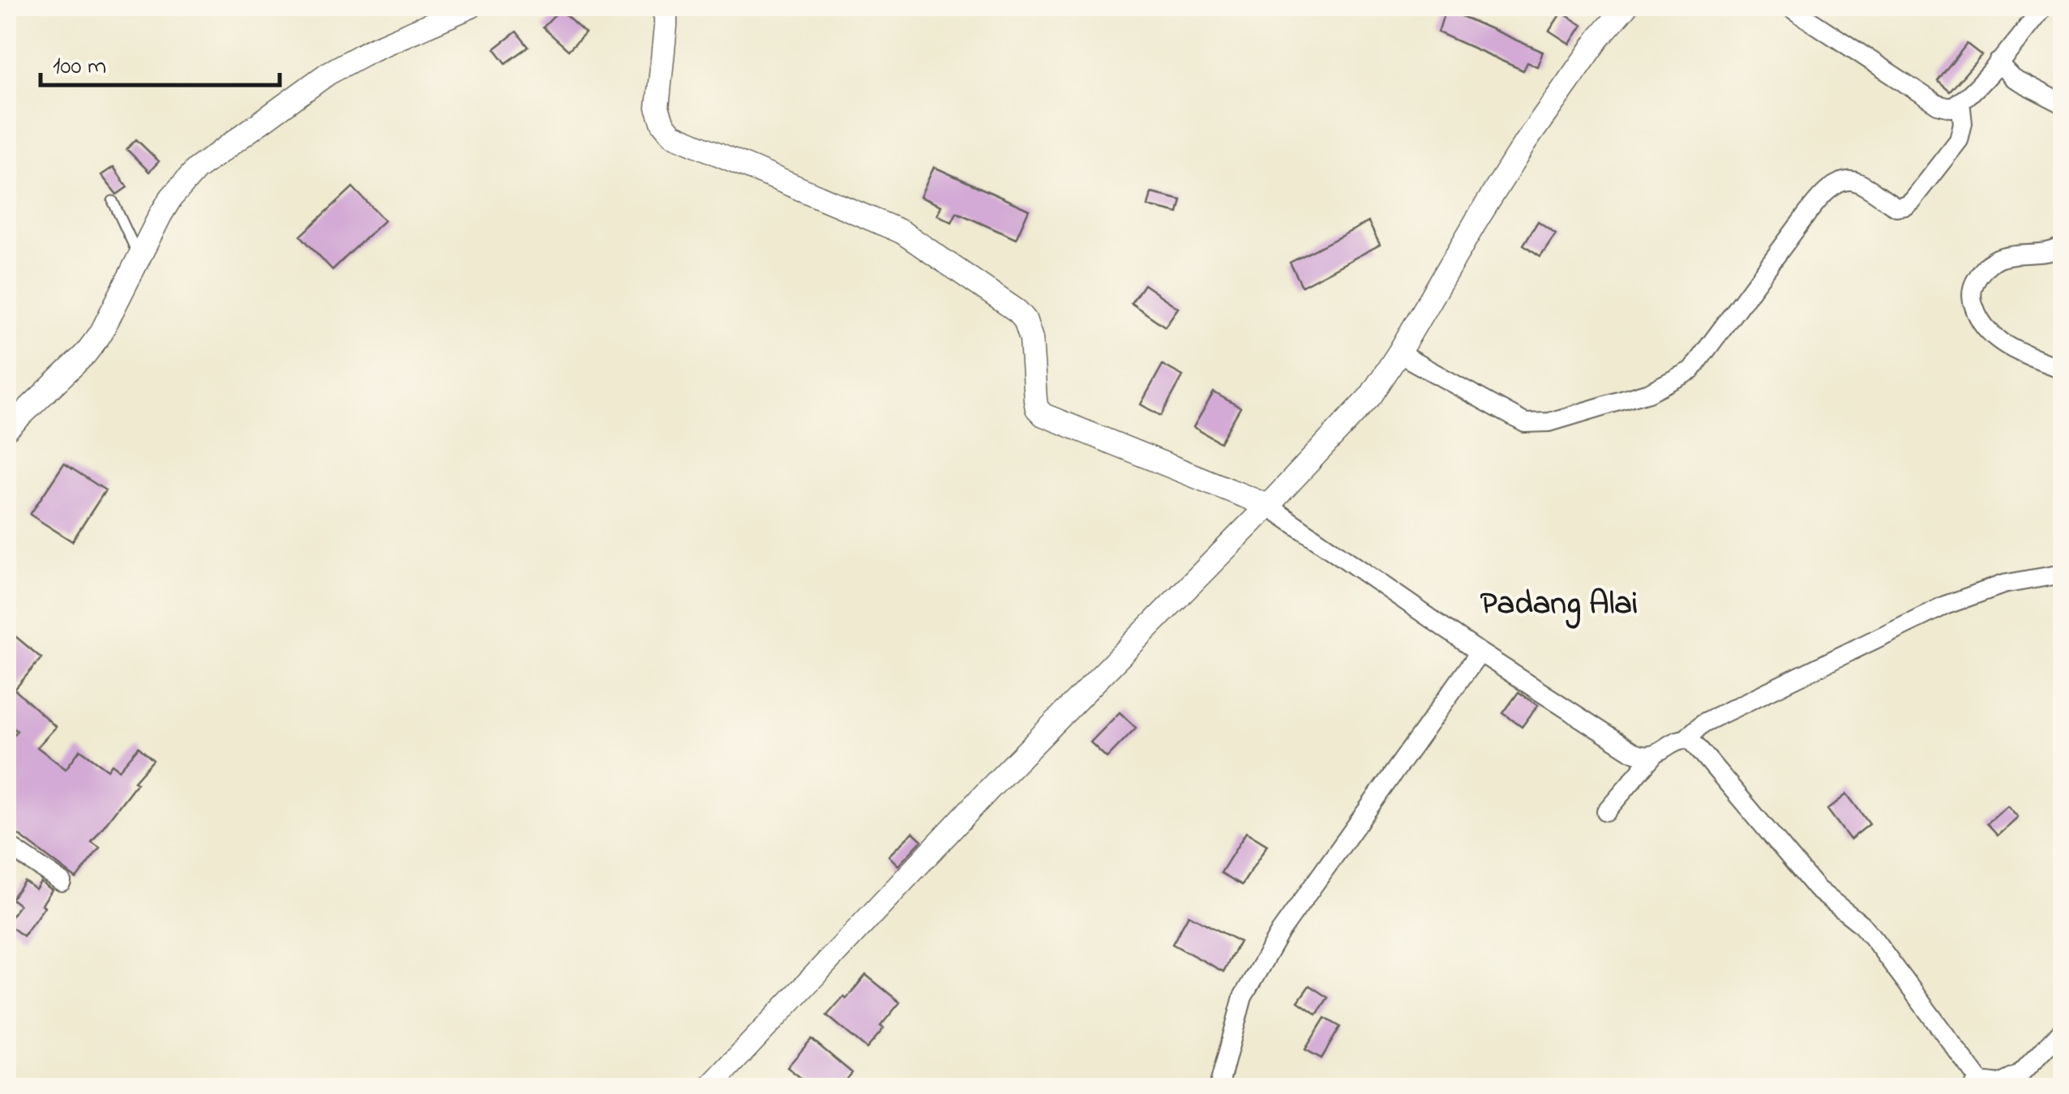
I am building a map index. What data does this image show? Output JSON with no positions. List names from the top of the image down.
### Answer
{
  "districts": ["Padang Alai"],
  "scale_bar": "100 m"
}
